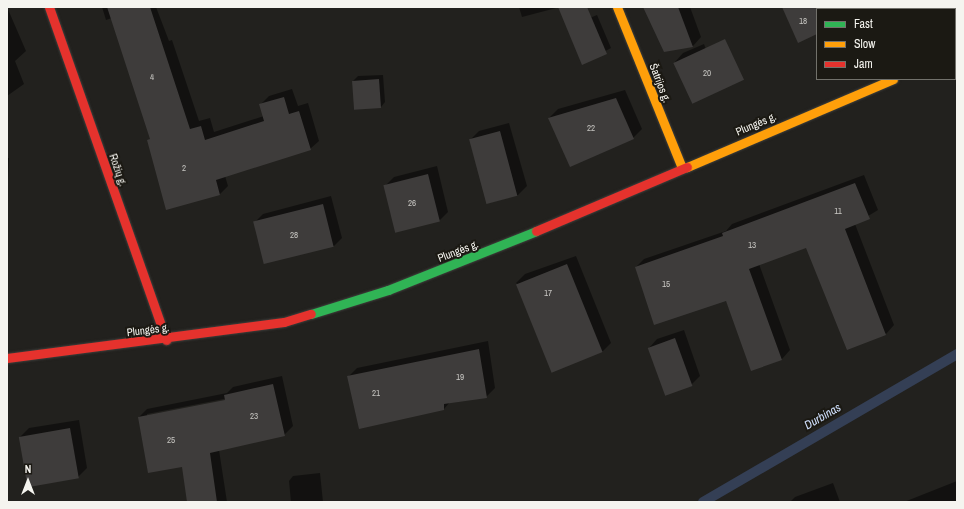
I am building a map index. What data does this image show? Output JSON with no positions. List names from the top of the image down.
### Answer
{
  "streets": {
    "main road": ["Šatrijos g.", "Plungės g.", "Rožių g."]
  },
  "crossings": [
    ["Šatrijos g.", "Plungės g."],
    ["Plungės g.", "Rožių g."]
  ],
  "water": ["Durbinas"],
  "house_numbers": [
    "18",
    "20",
    "4",
    "22",
    "2",
    "26",
    "11",
    "28",
    "13",
    "15",
    "17",
    "19",
    "21",
    "23",
    "25"
  ],
  "legend": ["Fast", "Slow", "Jam"],
  "north": "top"
}
